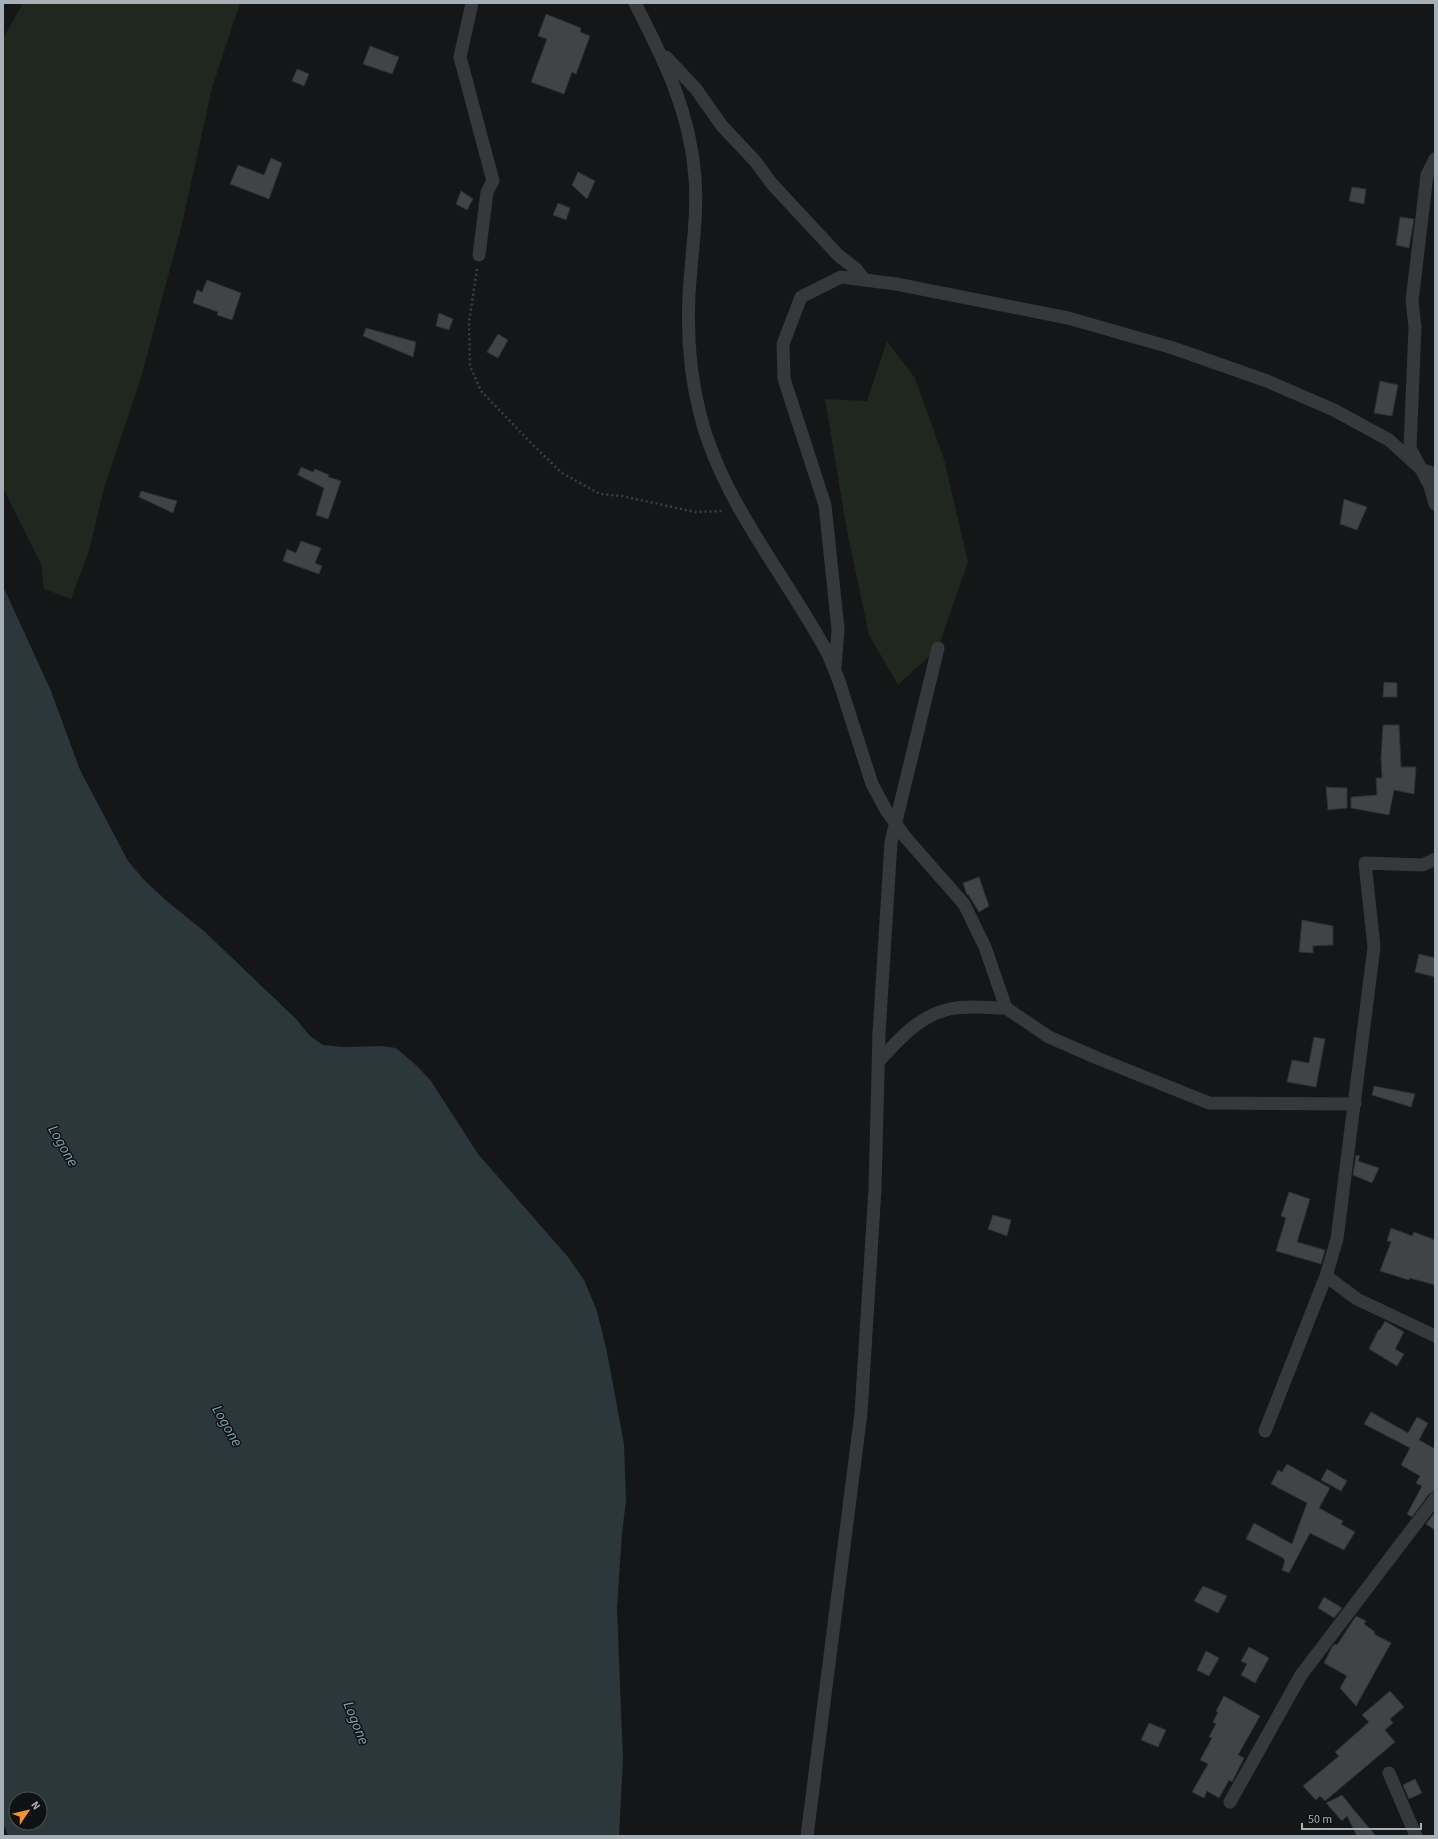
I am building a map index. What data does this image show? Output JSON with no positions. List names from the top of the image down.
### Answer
{
  "water": ["Logone"],
  "scale_bar": "50 m",
  "north": "top right"
}
